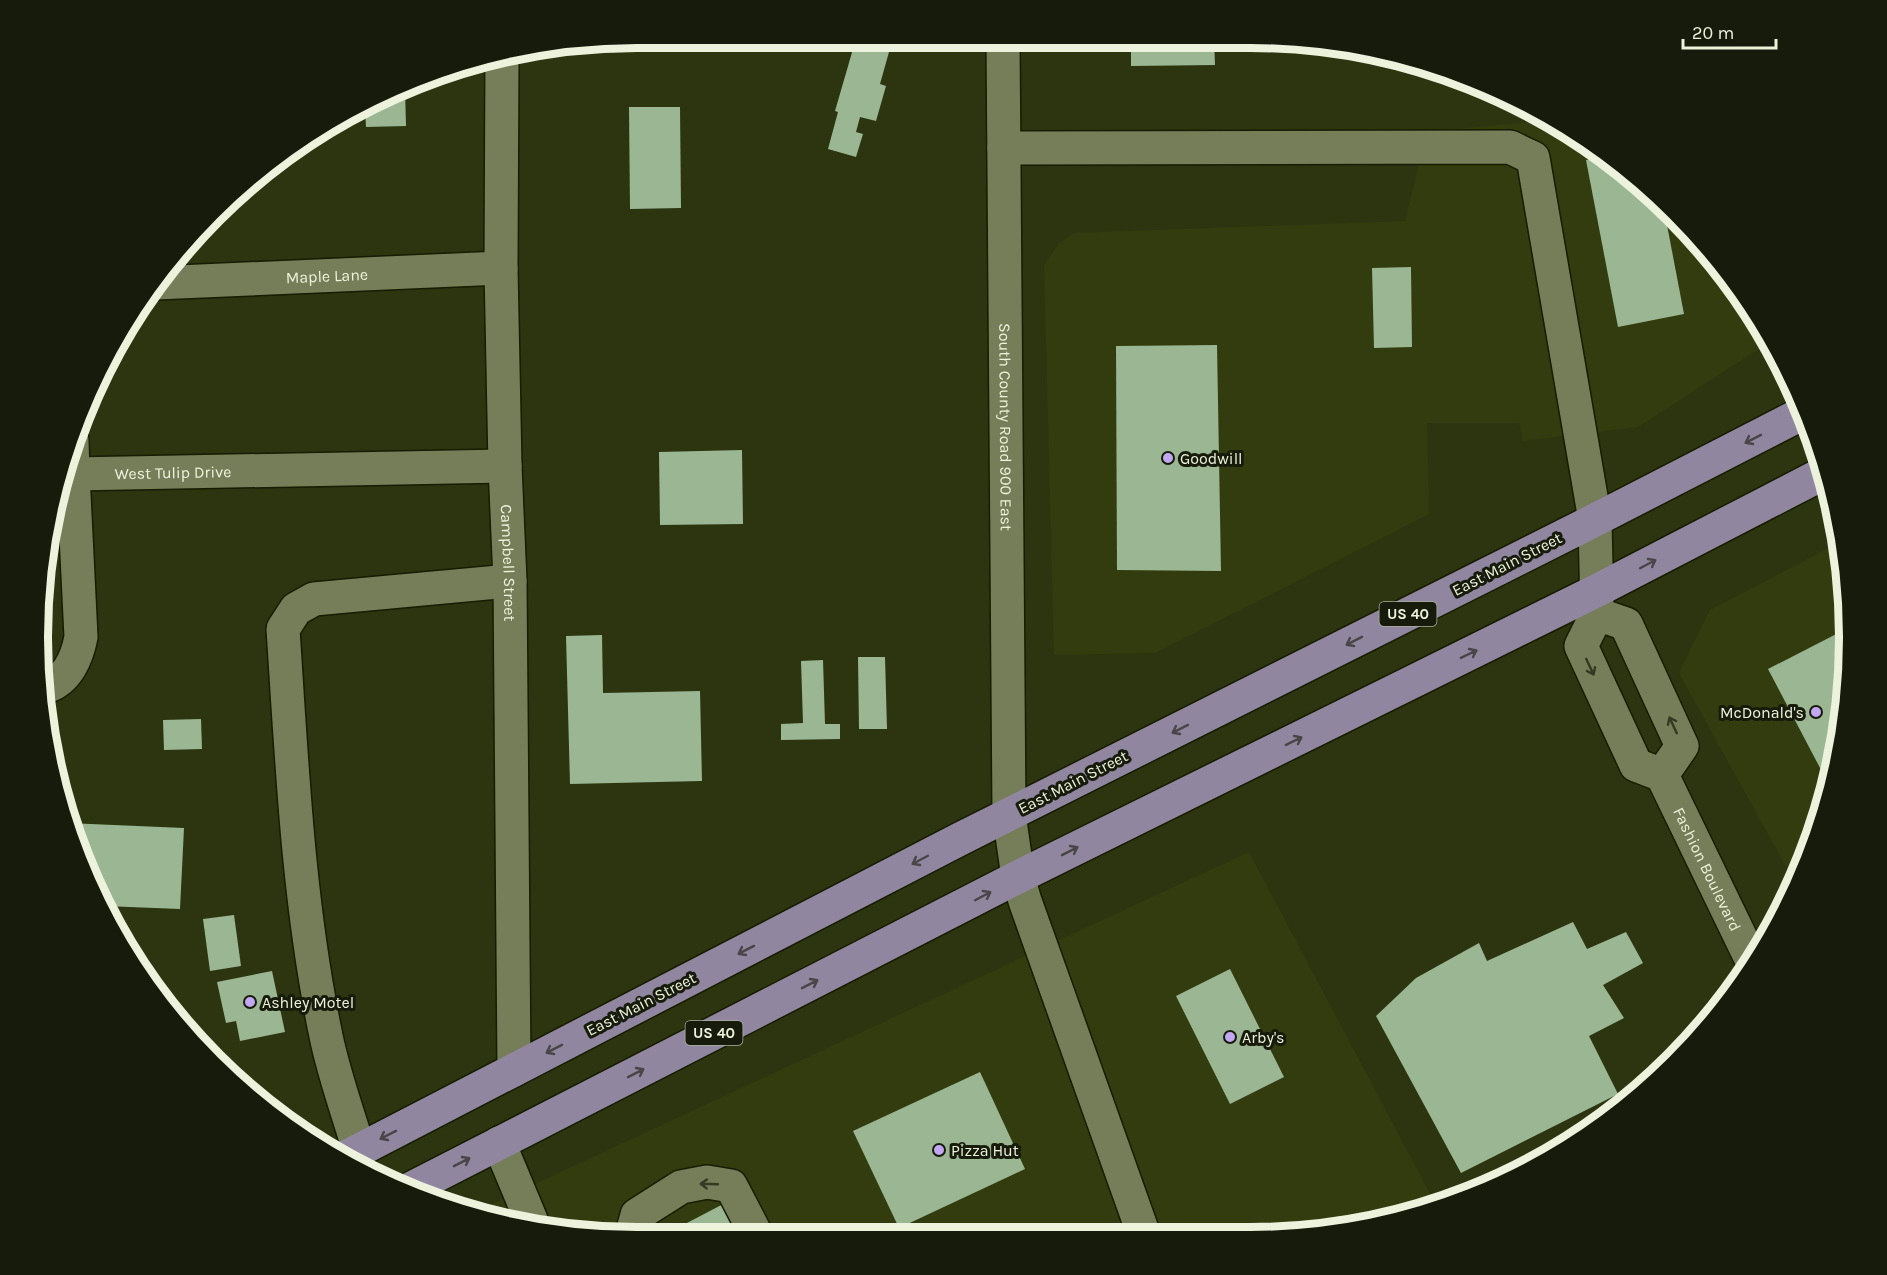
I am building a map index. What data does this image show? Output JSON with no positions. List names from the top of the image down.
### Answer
{
  "streets": {
    "main road": ["East Main Street", "US 40"],
    "street": [
      "Maple Lane",
      "South County Road 900 East",
      "West Tulip Drive",
      "Campbell Street",
      "Fashion Boulevard"
    ]
  },
  "crossings": [
    ["Maple Lane", "Campbell Street"],
    ["South County Road 900 East", "East Main Street"],
    ["South County Road 900 East", "US 40"],
    ["West Tulip Drive", "Campbell Street"],
    ["Campbell Street", "East Main Street"]
  ],
  "places": [
    "Goodwill",
    "McDonald's",
    "Ashley Motel",
    "Arby's",
    "Pizza Hut"
  ],
  "scale_bar": "20 m"
}
